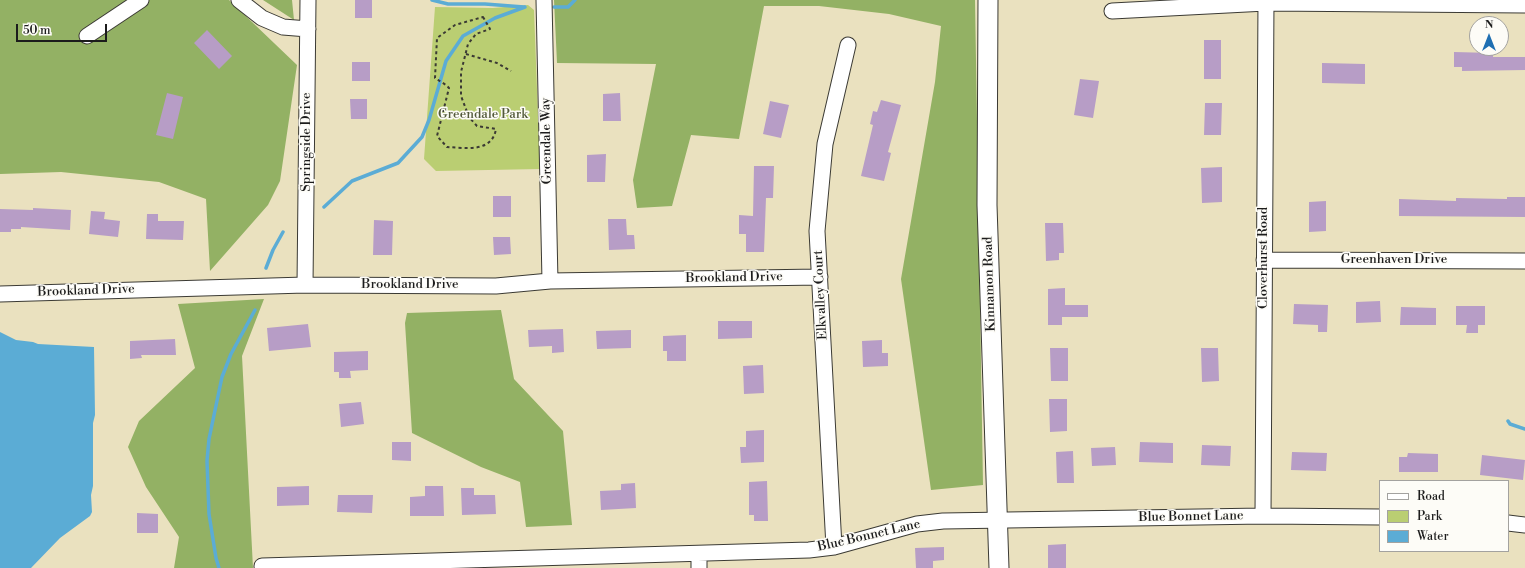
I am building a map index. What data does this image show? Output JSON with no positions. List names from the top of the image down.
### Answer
{
  "streets": {
    "main road": ["Kinnamon Road"],
    "street": [
      "Greendale Way",
      "Springside Drive",
      "Cloverhurst Road",
      "Greenhaven Drive",
      "Brookland Drive",
      "Elkvalley Court",
      "Blue Bonnet Lane"
    ]
  },
  "crossings": [
    ["Greendale Way", "Brookland Drive"],
    ["Springside Drive", "Brookland Drive"],
    ["Cloverhurst Road", "Greenhaven Drive"],
    ["Cloverhurst Road", "Blue Bonnet Lane"],
    ["Brookland Drive", "Elkvalley Court"],
    ["Kinnamon Road", "Blue Bonnet Lane"],
    ["Elkvalley Court", "Blue Bonnet Lane"]
  ],
  "parks": ["Greendale Park"],
  "legend": ["Road", "Park", "Water"],
  "scale_bar": "50 m",
  "north": "top"
}
